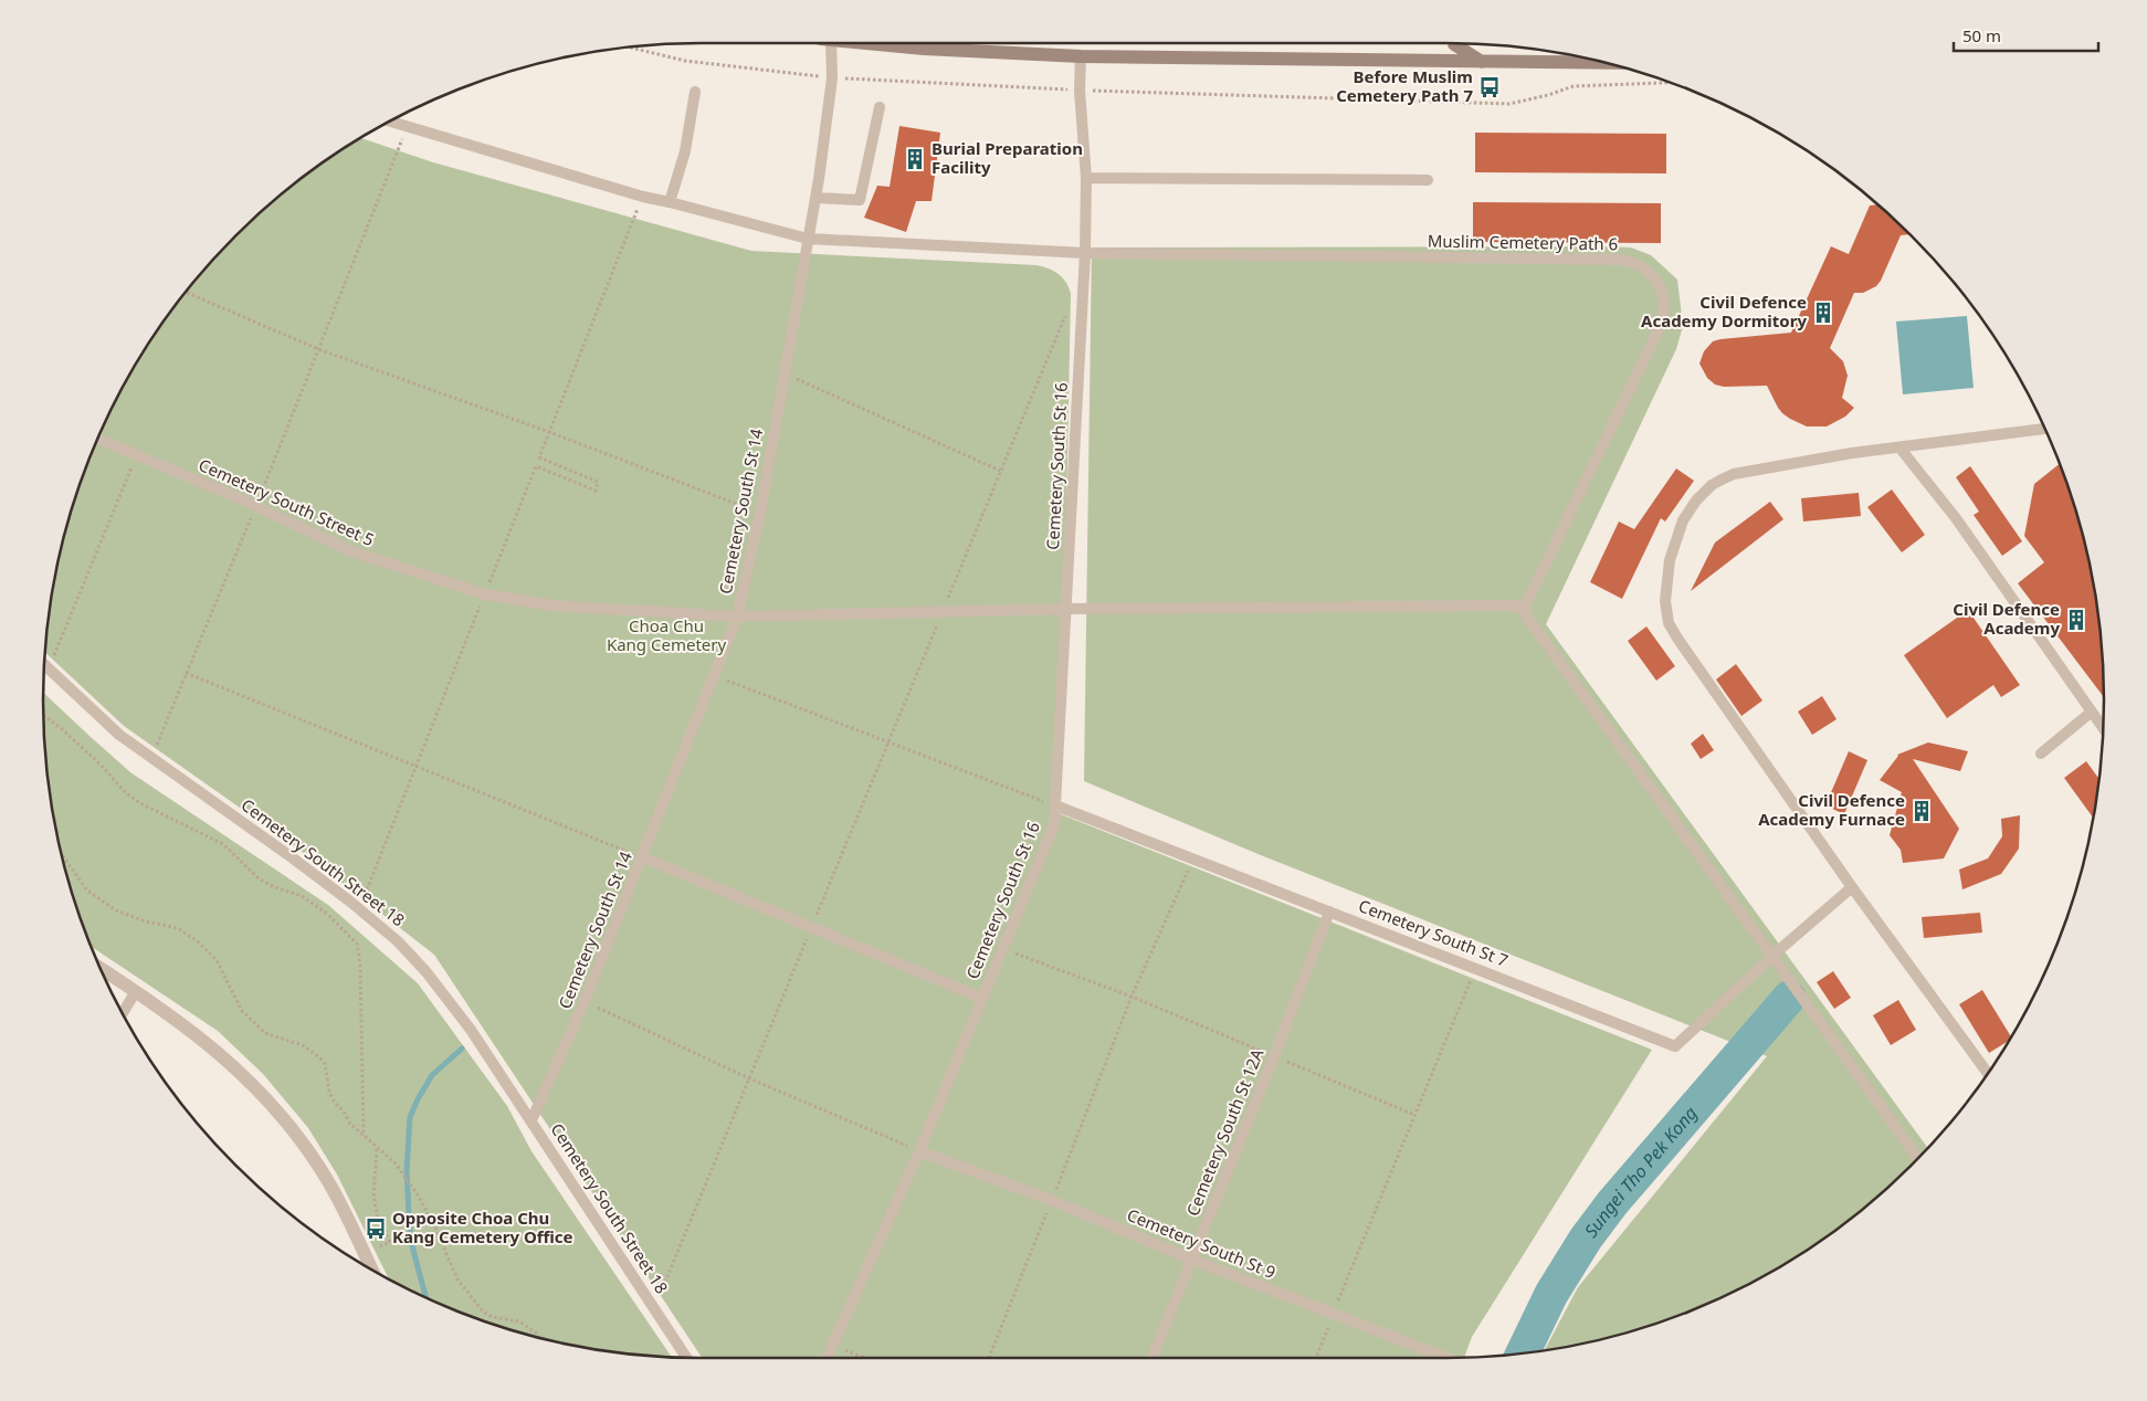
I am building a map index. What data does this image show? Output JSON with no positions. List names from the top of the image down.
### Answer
{
  "streets": {
    "lane": [
      "Muslim Cemetery Path 6",
      "Cemetery South St 16",
      "Cemetery South Street 5",
      "Cemetery South St 14",
      "Cemetery South Street 18",
      "Cemetery South St 7",
      "Cemetery South St 12A",
      "Cemetery South St 9"
    ]
  },
  "crossings": [
    ["Muslim Cemetery Path 6", "Cemetery South St 16"],
    ["Muslim Cemetery Path 6", "Cemetery South Street 5"],
    ["Muslim Cemetery Path 6", "Cemetery South St 14"],
    ["Cemetery South St 16", "Cemetery South Street 5"],
    ["Cemetery South St 16", "Cemetery South St 7"],
    ["Cemetery South St 16", "Cemetery South St 9"],
    ["Cemetery South Street 5", "Cemetery South St 14"],
    ["Cemetery South St 14", "Cemetery South Street 18"],
    ["Cemetery South St 7", "Cemetery South St 12A"],
    ["Cemetery South St 12A", "Cemetery South St 9"]
  ],
  "water": ["Sungei Tho Pek Kong"],
  "parks": ["Choa Chu Kang Cemetery"],
  "places": {
    "bus stop": ["Before Muslim Cemetery Path 7", "Opposite Choa Chu Kang Cemetery Office"],
    "building": [
      "Burial Preparation Facility",
      "Civil Defence Academy Dormitory",
      "Civil Defence Academy",
      "Civil Defence Academy Furnace"
    ]
  },
  "scale_bar": "50 m"
}
